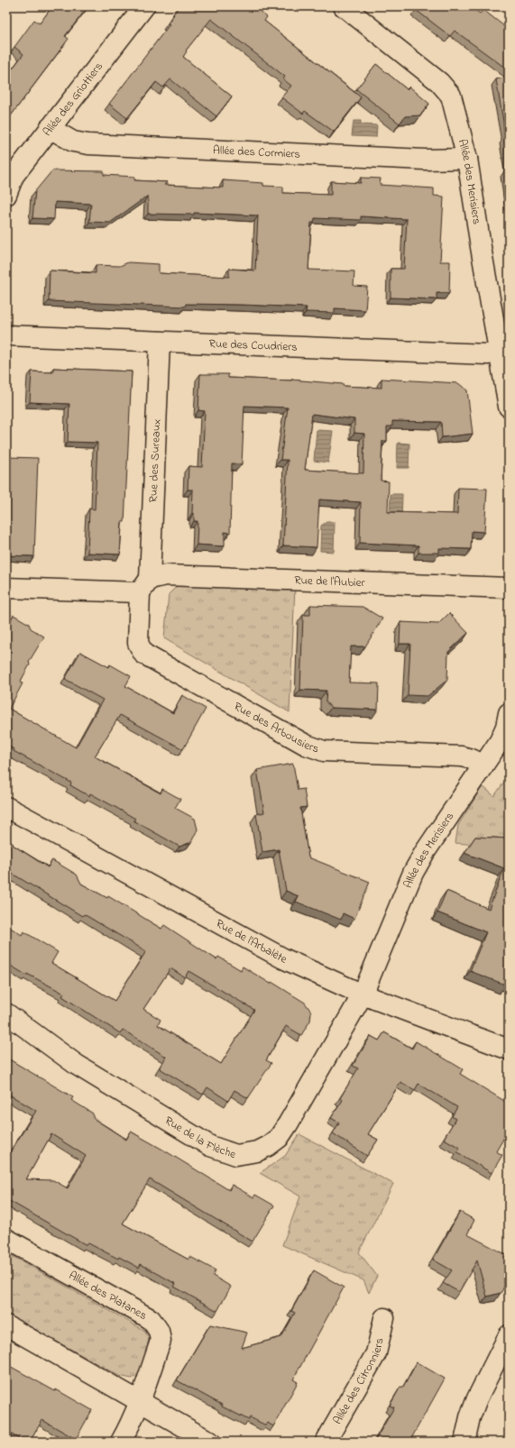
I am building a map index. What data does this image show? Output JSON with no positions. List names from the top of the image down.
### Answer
{
  "streets": {
    "street": [
      "Allée des Griottiers",
      "Allée des Cormiers",
      "Allée des Merisiers",
      "Rue des Coudriers",
      "Rue des Sureaux",
      "Rue de l'Aubier",
      "Rue des Arbousiers",
      "Rue de l’Arbalète",
      "Rue de la Flèche",
      "Allée des Platanes",
      "Allée des Citronniers"
    ]
  },
  "crossings": [
    ["Allée des Griottiers", "Allée des Cormiers"],
    ["Allée des Cormiers", "Allée des Merisiers"],
    ["Allée des Merisiers", "Rue des Coudriers"],
    ["Allée des Merisiers", "Rue des Arbousiers"],
    ["Allée des Merisiers", "Rue de l’Arbalète"],
    ["Allée des Merisiers", "Rue de la Flèche"],
    ["Rue des Coudriers", "Rue des Sureaux"],
    ["Rue des Sureaux", "Rue de l'Aubier"],
    ["Rue des Sureaux", "Rue des Arbousiers"],
    ["Rue de l'Aubier", "Rue des Arbousiers"],
    ["Rue de l’Arbalète", "Rue de la Flèche"]
  ]
}
